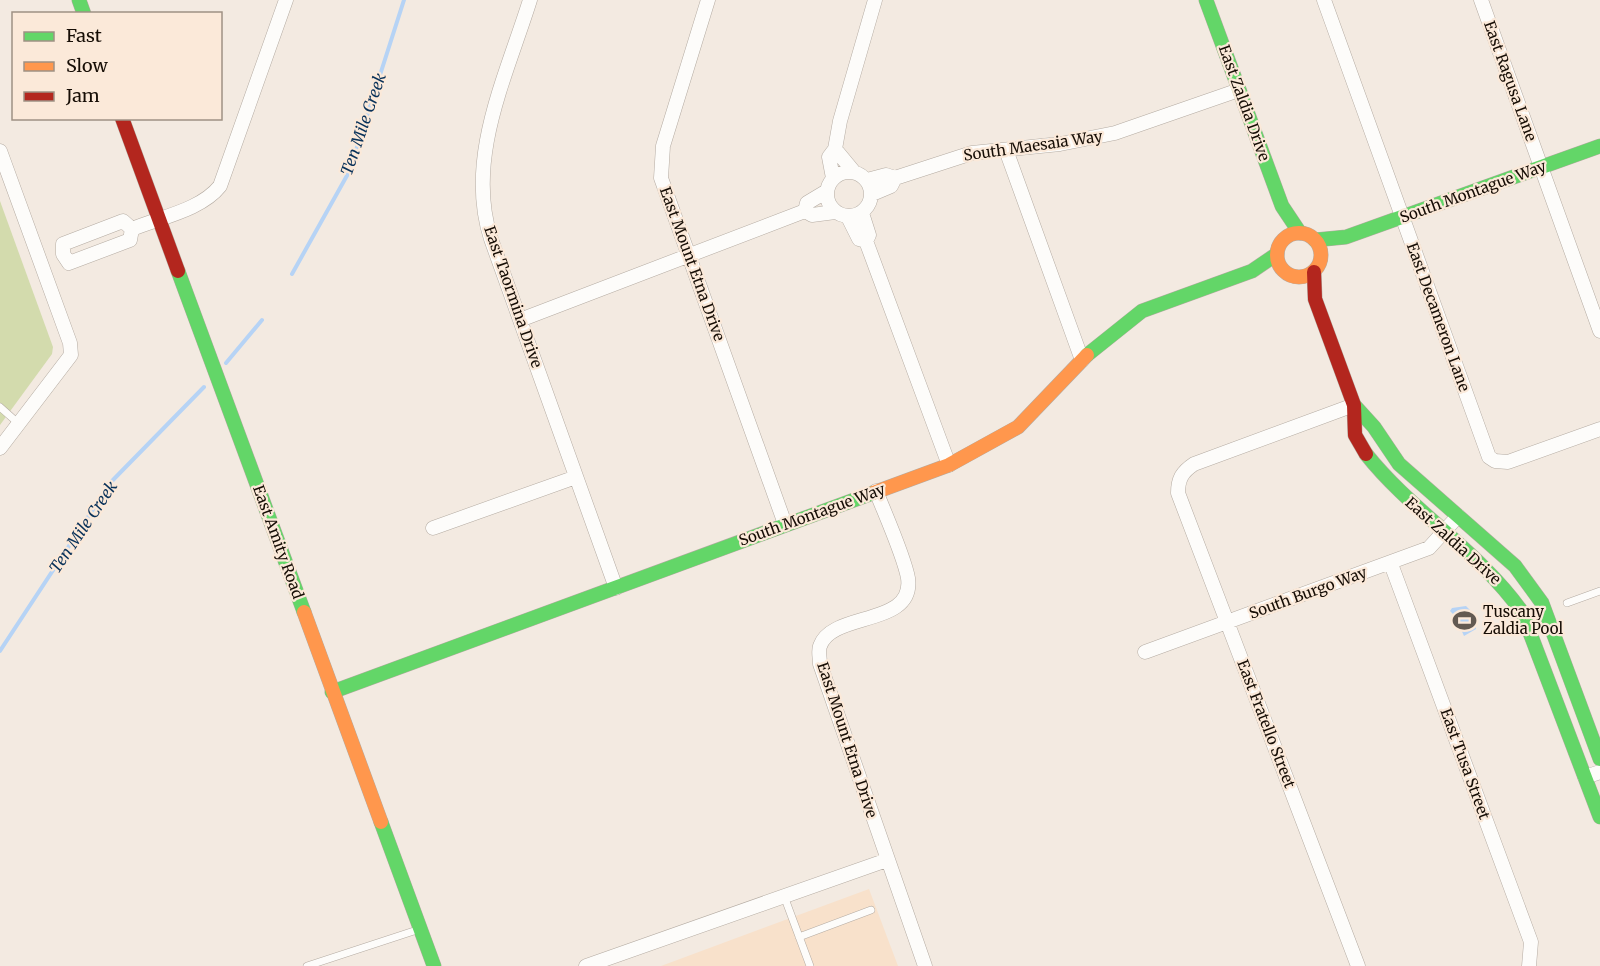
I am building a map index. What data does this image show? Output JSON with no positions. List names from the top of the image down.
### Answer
{
  "streets": {
    "street": [
      "East Ragusa Lane",
      "East Zaldia Drive",
      "South Maesaia Way",
      "South Montague Way",
      "East Mount Etna Drive",
      "East Taormina Drive",
      "East Decameron Lane",
      "East Amity Road",
      "South Burgo Way",
      "East Fratello Street",
      "East Tusa Street"
    ]
  },
  "crossings": [
    ["East Ragusa Lane", "South Montague Way"],
    ["East Zaldia Drive", "South Maesaia Way"],
    ["East Zaldia Drive", "South Montague Way"],
    ["East Zaldia Drive", "South Burgo Way"],
    ["East Zaldia Drive", "East Fratello Street"],
    ["South Montague Way", "East Mount Etna Drive"],
    ["South Montague Way", "East Taormina Drive"],
    ["South Montague Way", "East Decameron Lane"],
    ["South Montague Way", "East Amity Road"],
    ["South Burgo Way", "East Fratello Street"],
    ["South Burgo Way", "East Tusa Street"]
  ],
  "water": ["Ten Mile Creek"],
  "places": {
    "sports": ["Tuscany Zaldia Pool"]
  },
  "legend": ["Fast", "Slow", "Jam"]
}
